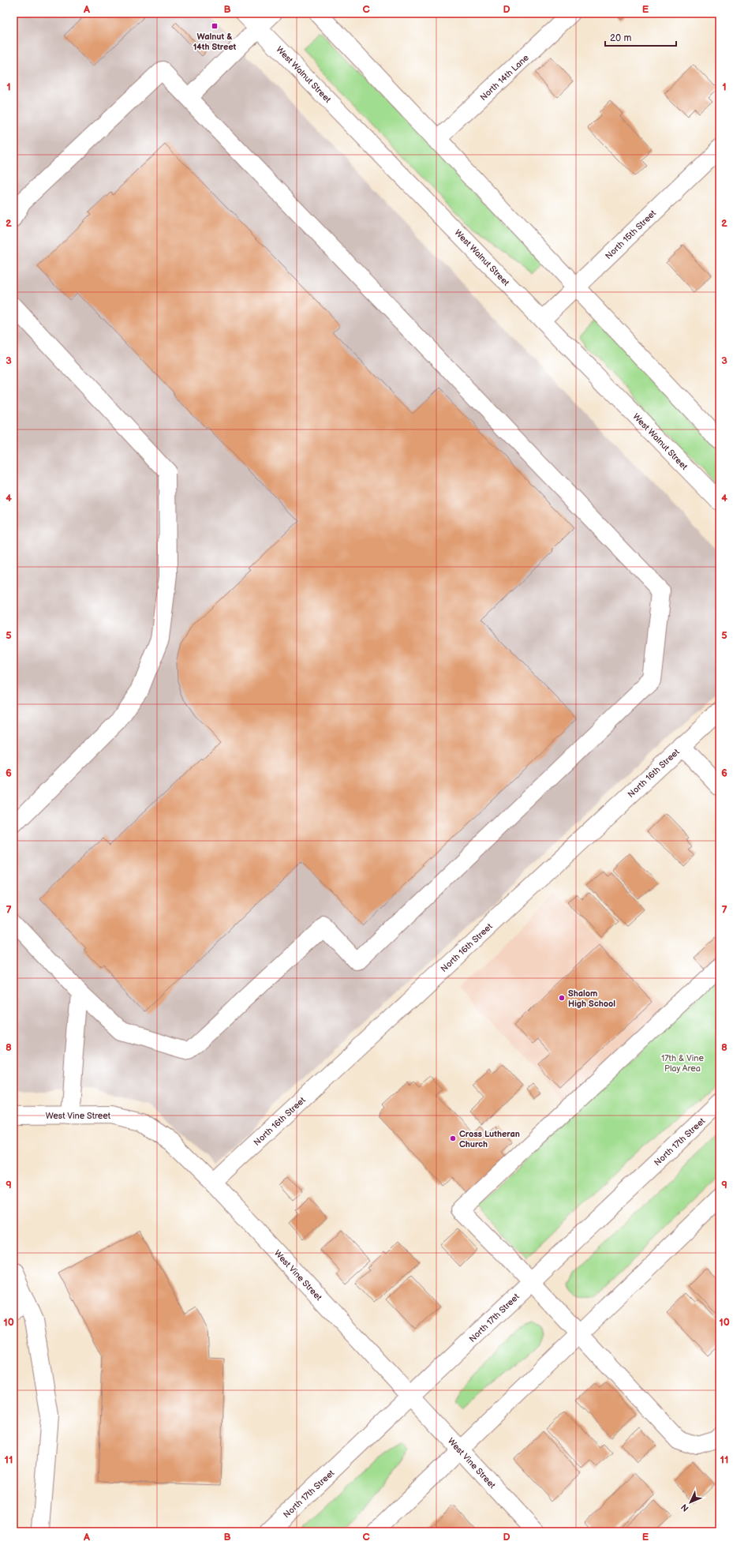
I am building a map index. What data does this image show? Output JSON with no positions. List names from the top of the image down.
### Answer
{
  "streets": {
    "main road": [
      "West Walnut Street",
      "North 14th Lane",
      "North 15th Street",
      "North 16th Street",
      "West Vine Street",
      "North 17th Street"
    ]
  },
  "crossings": [
    ["West Walnut Street", "North 15th Street"],
    ["North 16th Street", "West Vine Street"],
    ["West Vine Street", "North 17th Street"]
  ],
  "parks": ["17th & Vine Play Area"],
  "places": {
    "transit": ["Walnut & 14th Street"],
    "other": ["Shalom High School", "Cross Lutheran Church"]
  },
  "scale_bar": "20 m",
  "north": "bottom left",
  "grid": {
    "columns": [
      "A",
      "B",
      "C",
      "D",
      "E"
    ],
    "rows": [
      "1",
      "2",
      "3",
      "4",
      "5",
      "6",
      "7",
      "8",
      "9",
      "10",
      "11"
    ]
  }
}
